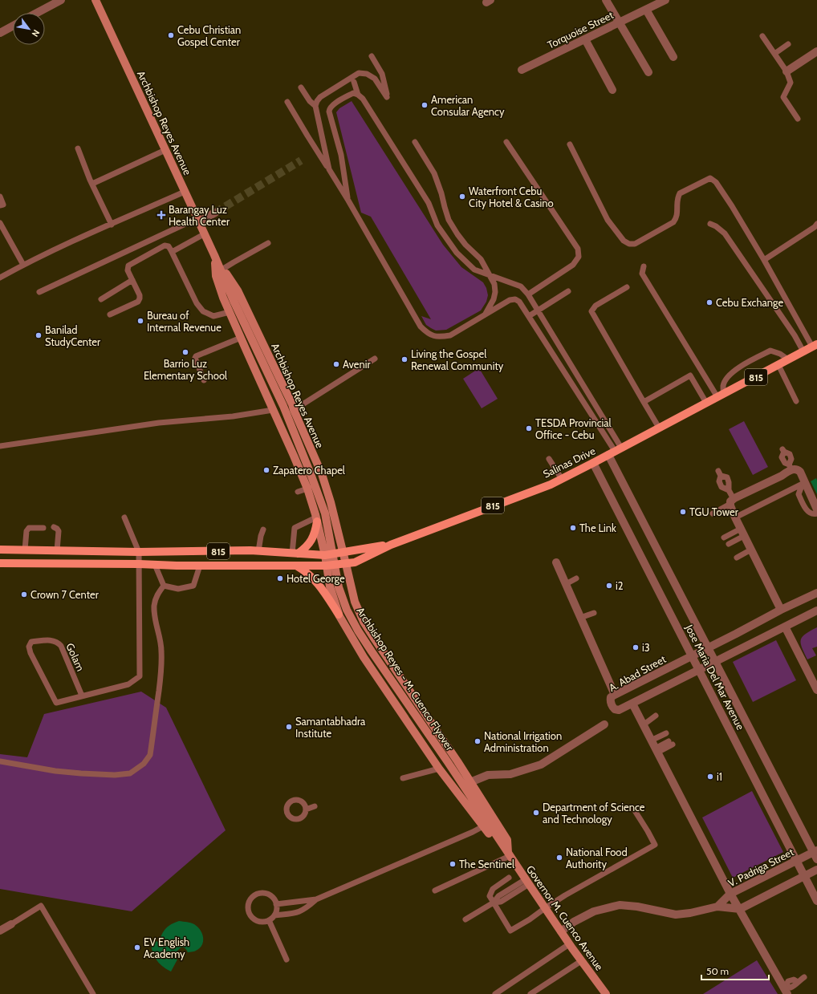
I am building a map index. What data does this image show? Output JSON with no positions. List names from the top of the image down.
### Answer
{
  "streets": {
    "main road": [
      "Archbishop Reyes Avenue",
      "815",
      "Salinas Drive",
      "Archbishop Reyes - M. Cuenco Flyover",
      "Governor M. Cuenco Avenue"
    ],
    "street": [
      "Torquoise Street",
      "A. Abad Street",
      "Jose Maria Del Mar Avenue",
      "V. Padriga Street"
    ],
    "lane": ["Golam"]
  },
  "crossings": [
    ["Archbishop Reyes Avenue", "815"],
    ["Archbishop Reyes Avenue", "Salinas Drive"],
    ["Archbishop Reyes Avenue", "Archbishop Reyes - M. Cuenco Flyover"],
    ["Archbishop Reyes Avenue", "Governor M. Cuenco Avenue"],
    ["815", "Salinas Drive"],
    ["815", "Governor M. Cuenco Avenue"],
    ["Salinas Drive", "Jose Maria Del Mar Avenue"],
    ["Salinas Drive", "Governor M. Cuenco Avenue"],
    ["A. Abad Street", "Jose Maria Del Mar Avenue"],
    ["Jose Maria Del Mar Avenue", "V. Padriga Street"],
    ["Archbishop Reyes - M. Cuenco Flyover", "Governor M. Cuenco Avenue"]
  ],
  "places": {
    "other": [
      "Cebu Christian Gospel Center",
      "American Consular Agency",
      "Waterfront Cebu City Hotel & Casino",
      "Cebu Exchange",
      "Bureau of Internal Revenue",
      "Banilad StudyCenter",
      "Barrio Luz Elementary School",
      "Living the Gospel Renewal Community",
      "Avenir",
      "TESDA Provincial Office - Cebu",
      "Zapatero Chapel",
      "TGU Tower",
      "The Link",
      "Hotel George",
      "i2",
      "Crown 7 Center",
      "i3",
      "Samantabhadra Institute",
      "National Irrigation Administration",
      "i1",
      "Department of Science and Technology",
      "National Food Authority",
      "The Sentinel",
      "EV English Academy"
    ],
    "health": ["Barangay Luz Health Center"]
  },
  "scale_bar": "50 m",
  "north": "bottom right"
}
